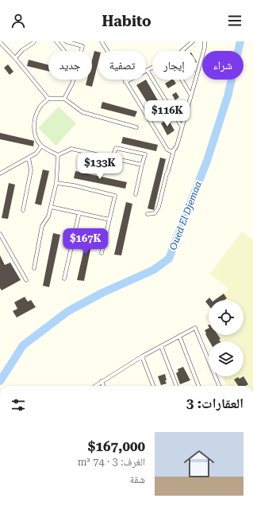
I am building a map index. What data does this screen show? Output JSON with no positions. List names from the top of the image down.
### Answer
{
  "water": ["Oued El Djemaa"],
  "page": {
    "header": "Habito",
    "chip": [
      "شراء",
      "إيجار",
      "تصفية",
      "جديد"
    ],
    "price": ["$116K", "$133K", "$167K"],
    "heading": "العقارات: 3",
    "list": [
      {
        "name": "$167,000",
        "note": "الغرف: 3 · 74 m² · شقة"
      }
    ]
  }
}
